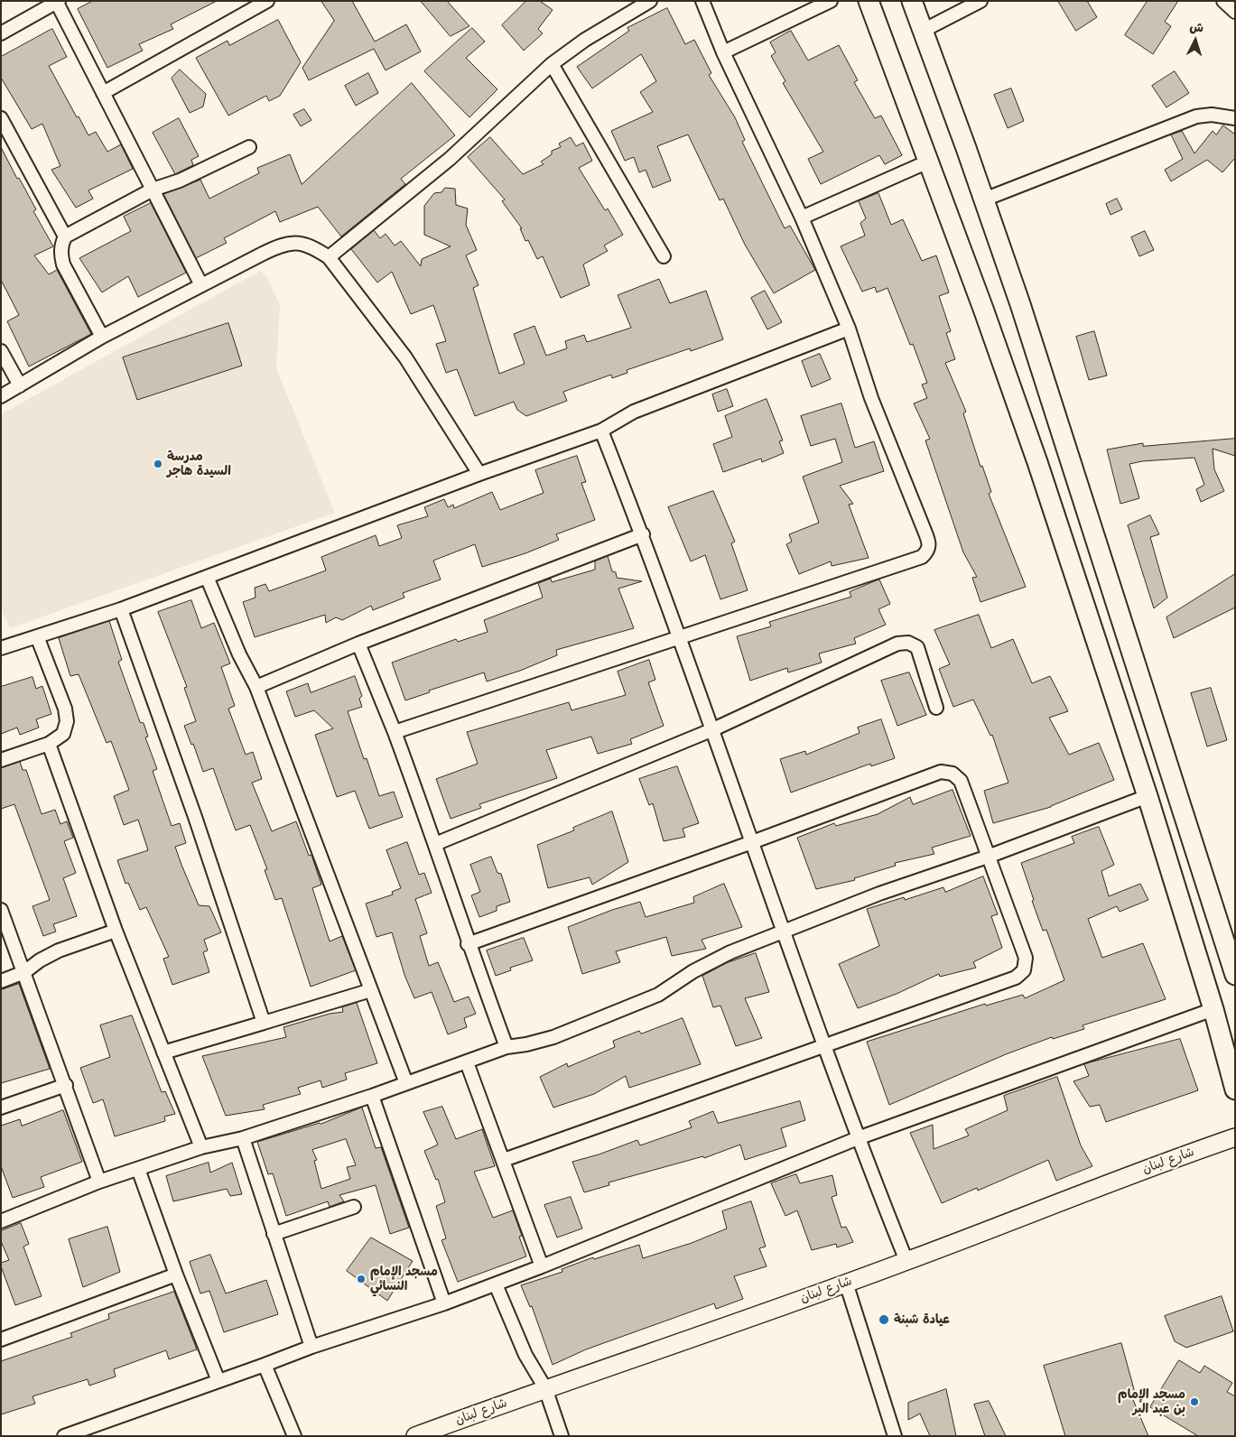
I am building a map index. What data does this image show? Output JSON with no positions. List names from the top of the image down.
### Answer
{
  "streets": {
    "street": ["شارع لبنان"]
  },
  "places": [
    "مدرسة السيدة هاجر",
    "مسجد الإمام النسائي",
    "عيادة شبنة",
    "مسجد الإمام بن عبد البر"
  ],
  "north": "top"
}
